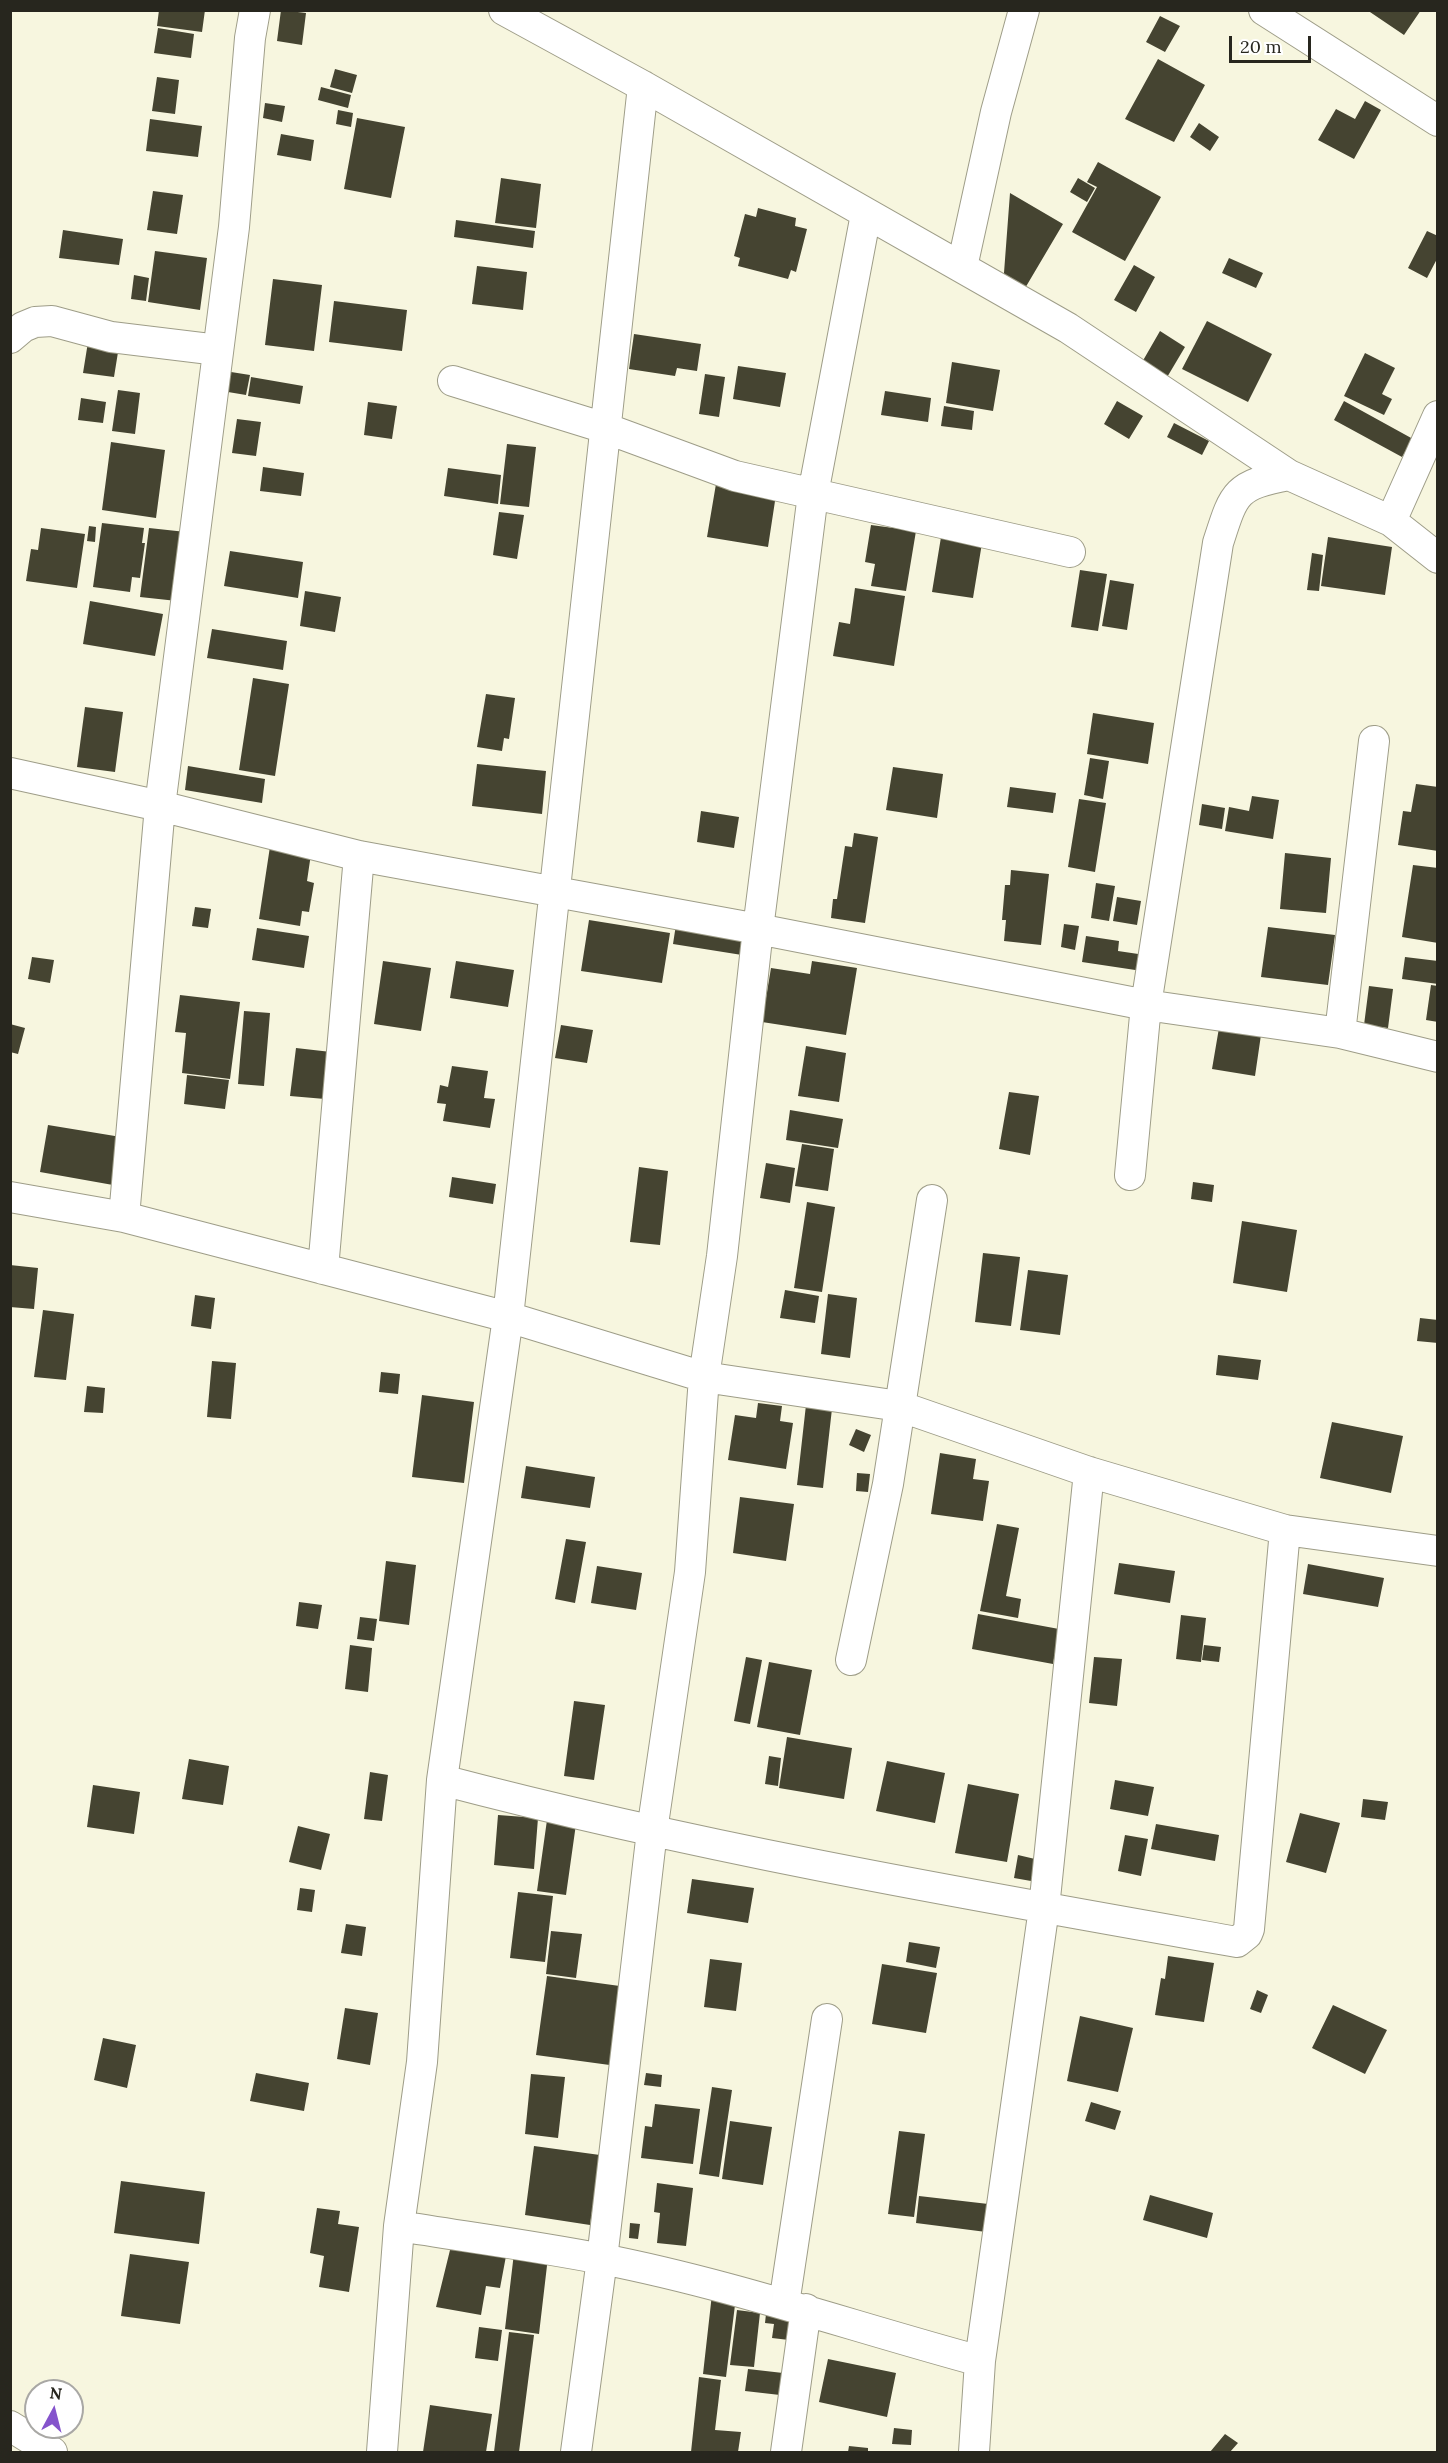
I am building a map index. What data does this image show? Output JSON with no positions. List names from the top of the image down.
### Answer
{
  "scale_bar": "20 m",
  "north": "top"
}
